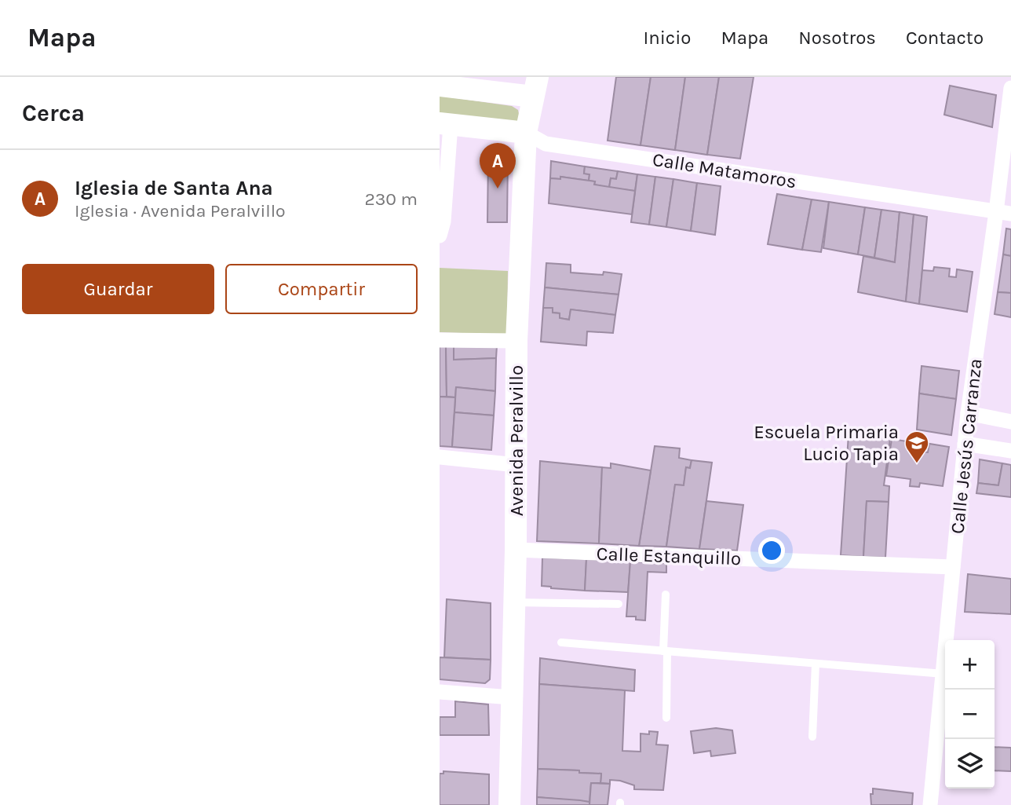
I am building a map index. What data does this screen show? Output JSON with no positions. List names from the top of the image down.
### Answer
{
  "streets": {
    "street": [
      "Calle Matamoros",
      "Avenida Peralvillo",
      "Calle Jesús Carranza",
      "Calle Estanquillo"
    ]
  },
  "crossings": [
    ["Calle Matamoros", "Avenida Peralvillo"],
    ["Calle Matamoros", "Calle Jesús Carranza"],
    ["Avenida Peralvillo", "Calle Estanquillo"],
    ["Calle Jesús Carranza", "Calle Estanquillo"]
  ],
  "places": {
    "school or university": ["Escuela Primaria Lucio Tapia"]
  },
  "page": {
    "header": "Mapa",
    "nav": [
      "Inicio",
      "Mapa",
      "Nosotros",
      "Contacto"
    ],
    "heading": "Cerca",
    "pins": "A",
    "list": [
      {
        "mark": "A",
        "name": "Iglesia de Santa Ana",
        "note": "Iglesia · Avenida Peralvillo",
        "value": "230 m"
      }
    ],
    "buttons": ["Guardar", "Compartir"],
    "map_buttons": ["+", "−"]
  }
}
